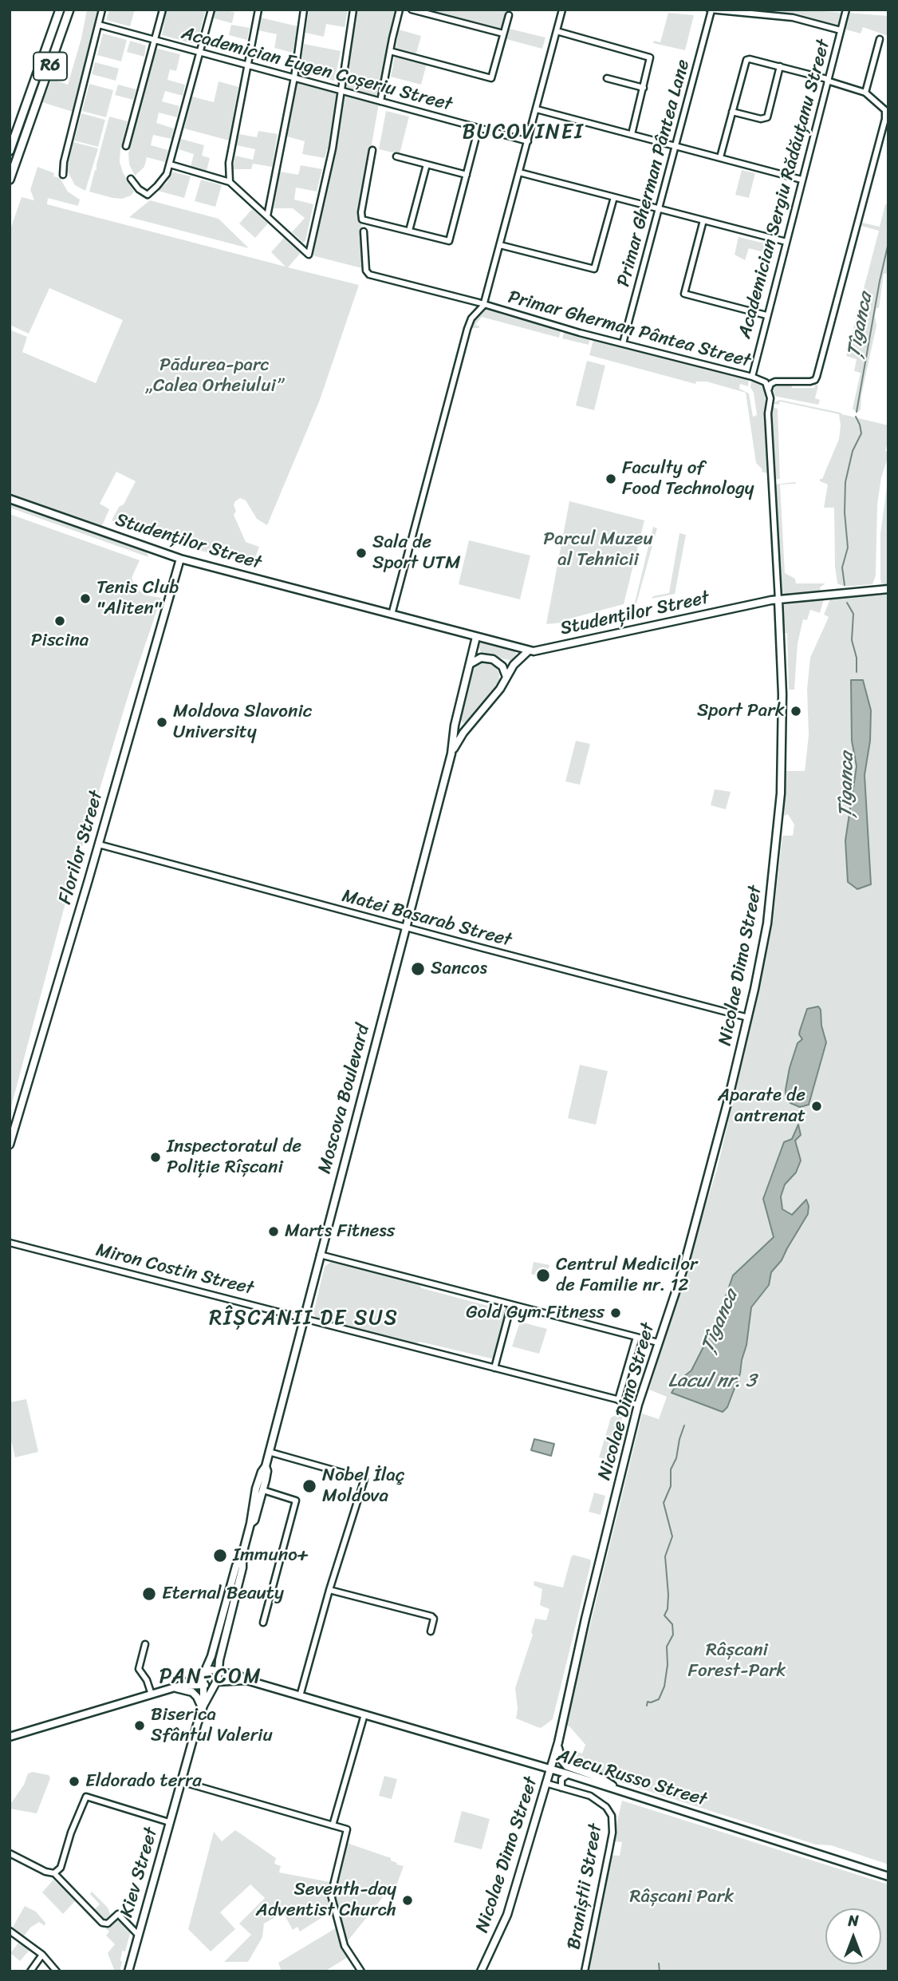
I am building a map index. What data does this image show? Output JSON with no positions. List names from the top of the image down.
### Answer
{
  "streets": {
    "highway": ["R6"],
    "main road": [
      "Studenților Street",
      "Florilor Street",
      "Nicolae Dimo Street",
      "Moscova Boulevard",
      "Alecu Russo Street",
      "Kiev Street"
    ],
    "street": [
      "Academician Eugen Coșeriu Street",
      "Primar Gherman Pântea Lane",
      "Academician Sergiu Rădăuțanu Street",
      "Primar Gherman Pântea Street",
      "Matei Basarab Street",
      "Miron Costin Street",
      "Braniștii Street"
    ]
  },
  "crossings": [
    ["Academician Eugen Coșeriu Street", "Primar Gherman Pântea Street"],
    ["Primar Gherman Pântea Lane", "Primar Gherman Pântea Street"],
    ["Academician Sergiu Rădăuțanu Street", "Primar Gherman Pântea Street"],
    ["Studenților Street", "Florilor Street"],
    ["Studenților Street", "Nicolae Dimo Street"],
    ["Studenților Street", "Moscova Boulevard"],
    ["Florilor Street", "Matei Basarab Street"],
    ["Matei Basarab Street", "Nicolae Dimo Street"],
    ["Matei Basarab Street", "Moscova Boulevard"],
    ["Nicolae Dimo Street", "Miron Costin Street"],
    ["Nicolae Dimo Street", "Alecu Russo Street"],
    ["Nicolae Dimo Street", "Braniștii Street"],
    ["Moscova Boulevard", "Miron Costin Street"],
    ["Moscova Boulevard", "Alecu Russo Street"],
    ["Moscova Boulevard", "Kiev Street"],
    ["Alecu Russo Street", "Kiev Street"]
  ],
  "districts": ["BUCOVINEI", "RÎȘCANII DE SUS", "PAN-COM"],
  "water": ["Țîganca", "Lacul nr. 3"],
  "parks": [
    "Pădurea-parc „Calea Orheiului”",
    "Parcul Muzeu al Tehnicii",
    "Râșcani Forest-Park",
    "Râșcani Park"
  ],
  "places": [
    "Faculty of Food Technology",
    "Sala de Sport UTM",
    "Tenis Club \"Aliten\"",
    "Piscina",
    "Sport Park",
    "Moldova Slavonic University",
    "Sancos",
    "Aparate de antrenat",
    "Inspectoratul de Poliție Rîșcani",
    "Marts Fitness",
    "Centrul Medicilor de Familie nr. 12",
    "Gold Gym Fitness",
    "Nobel İlaç Moldova",
    "Immuno+",
    "Eternal Beauty",
    "Biserica Sfântul Valeriu",
    "Eldorado terra",
    "Seventh-day Adventist Church"
  ],
  "north": "top"
}
